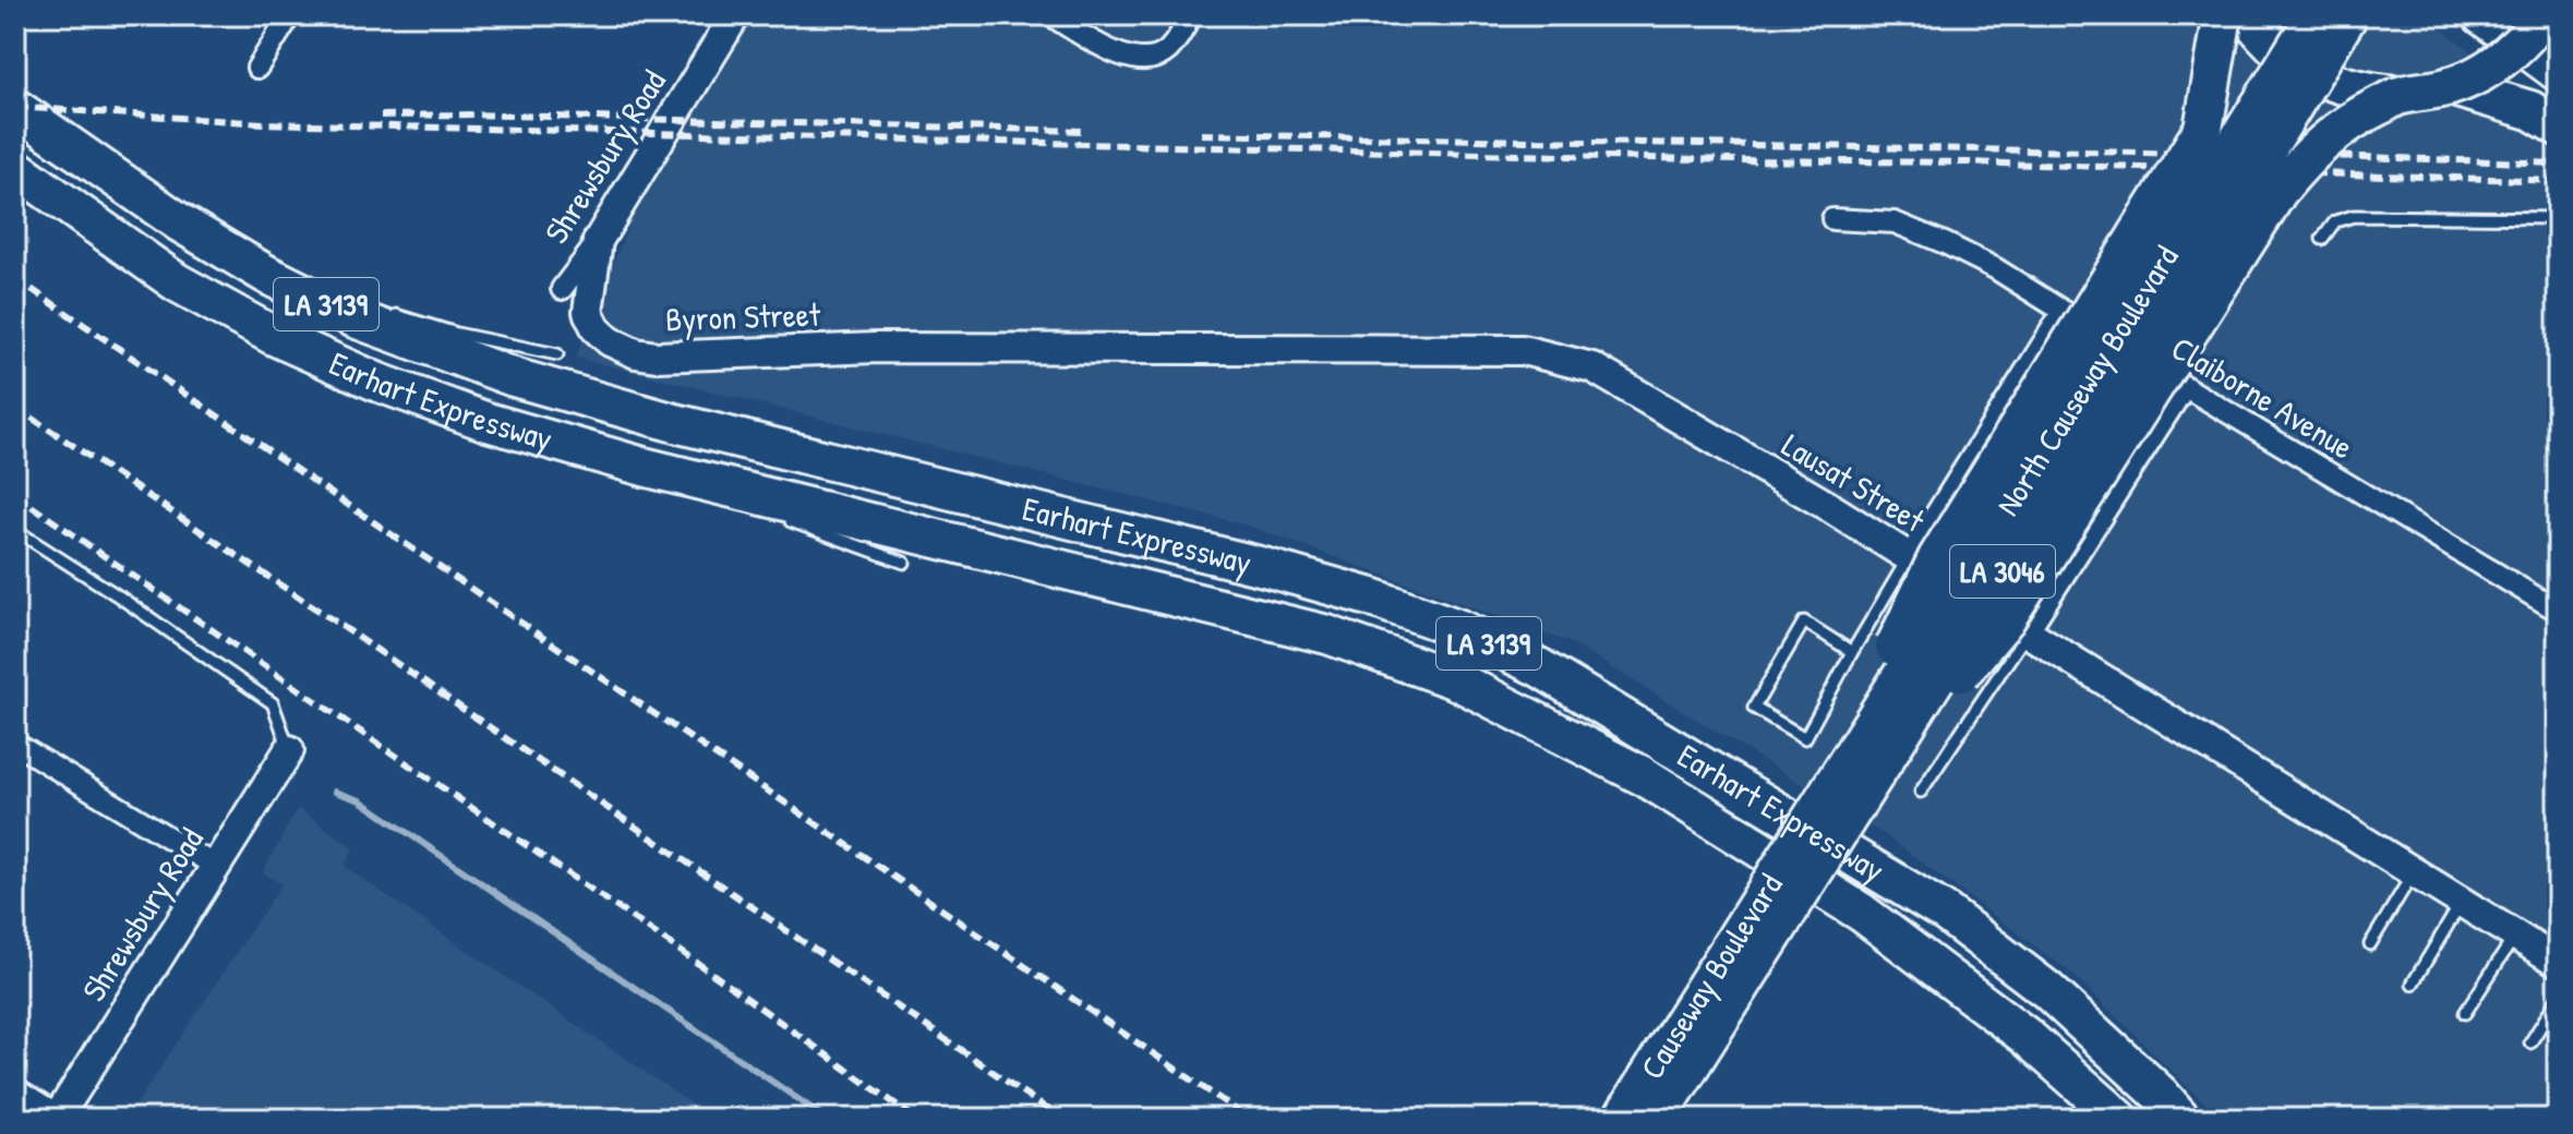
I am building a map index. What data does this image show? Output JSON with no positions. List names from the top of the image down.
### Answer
{
  "streets": {
    "highway": [
      "LA 3139",
      "North Causeway Boulevard",
      "Earhart Expressway",
      "LA 3046",
      "Causeway Boulevard"
    ],
    "street": [
      "Shrewsbury Road",
      "Byron Street",
      "Claiborne Avenue",
      "Lausat Street"
    ]
  },
  "crossings": [
    ["Shrewsbury Road", "Byron Street"],
    ["Byron Street", "Lausat Street"],
    ["North Causeway Boulevard", "Causeway Boulevard"]
  ]
}
